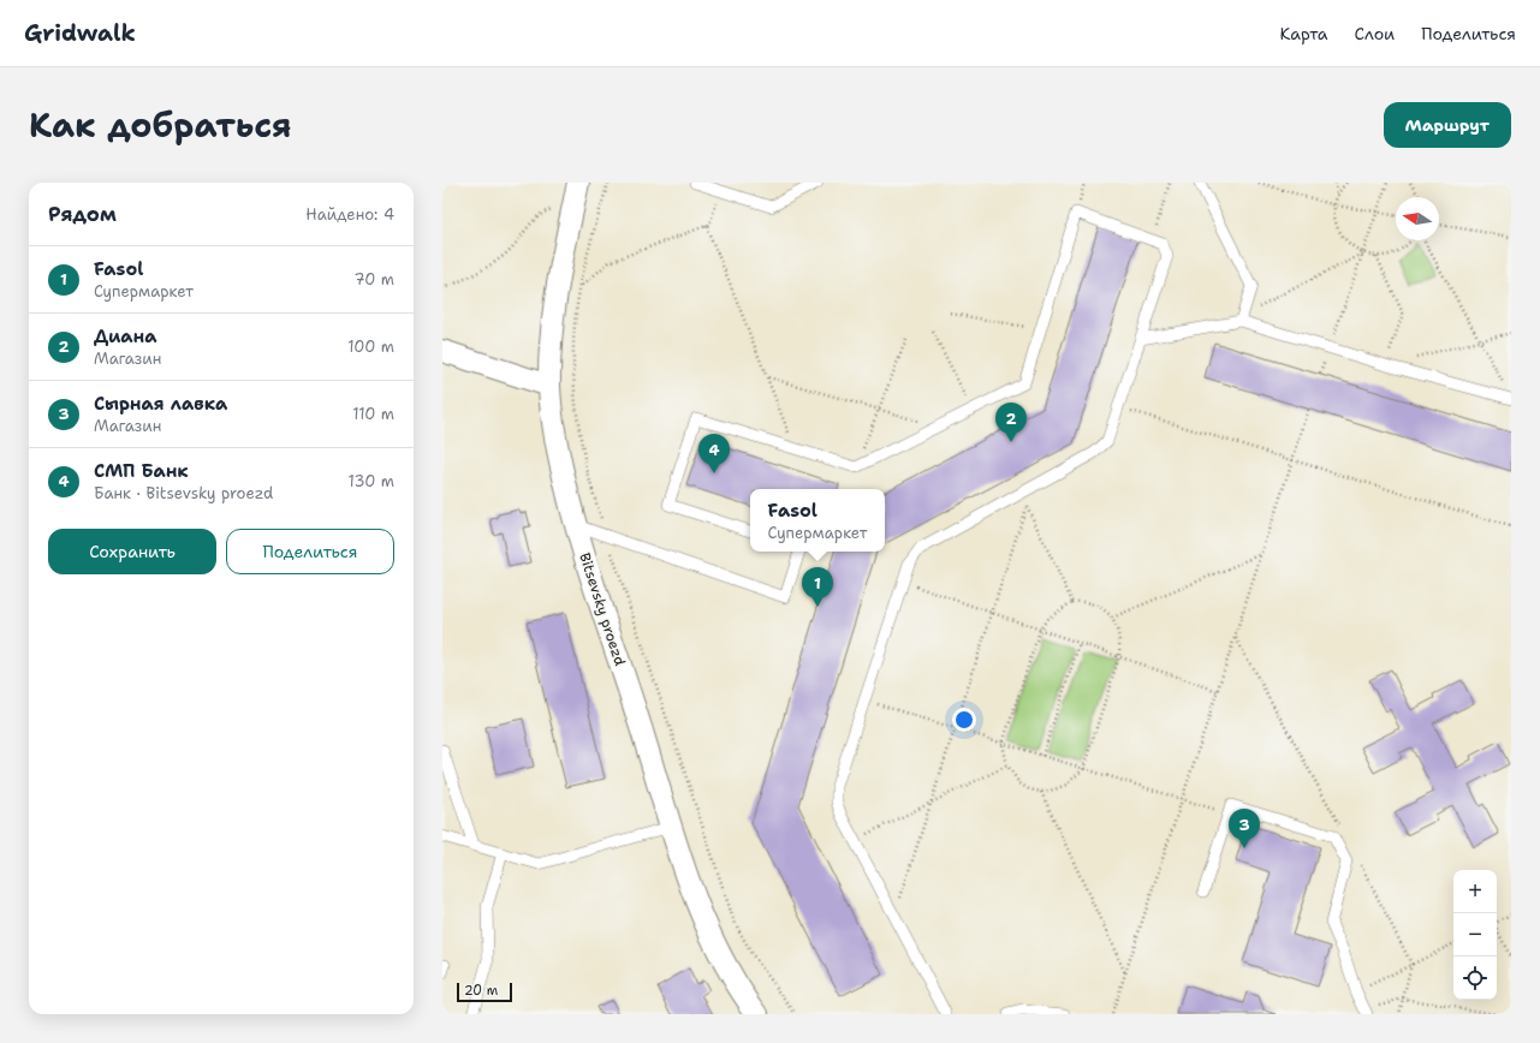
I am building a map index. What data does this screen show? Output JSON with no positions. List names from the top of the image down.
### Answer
{
  "streets": {
    "street": ["Bitsevsky proezd"]
  },
  "scale_bar": "20 m",
  "north": "left",
  "page": {
    "header": "Gridwalk",
    "nav": ["Карта", "Слои", "Поделиться"],
    "title": "Как добраться",
    "buttons": [
      "Маршрут",
      ["Сохранить", "Поделиться"]
    ],
    "heading": ["Рядом", "Найдено: 4"],
    "list": [
      {
        "mark": "1",
        "name": "Fasol",
        "note": "Супермаркет",
        "value": "70 m"
      },
      {
        "mark": "2",
        "name": "Диана",
        "note": "Магазин",
        "value": "100 m"
      },
      {
        "mark": "3",
        "name": "Сырная лавка",
        "note": "Магазин",
        "value": "110 m"
      },
      {
        "mark": "4",
        "name": "СМП Банк",
        "note": "Банк · Bitsevsky proezd",
        "value": "130 m"
      }
    ],
    "pins": [
      "2",
      "4",
      "1",
      "3"
    ],
    "popup": ["Fasol", "Супермаркет"],
    "map_buttons": ["+", "−"],
    "scale": "20 m"
  }
}
